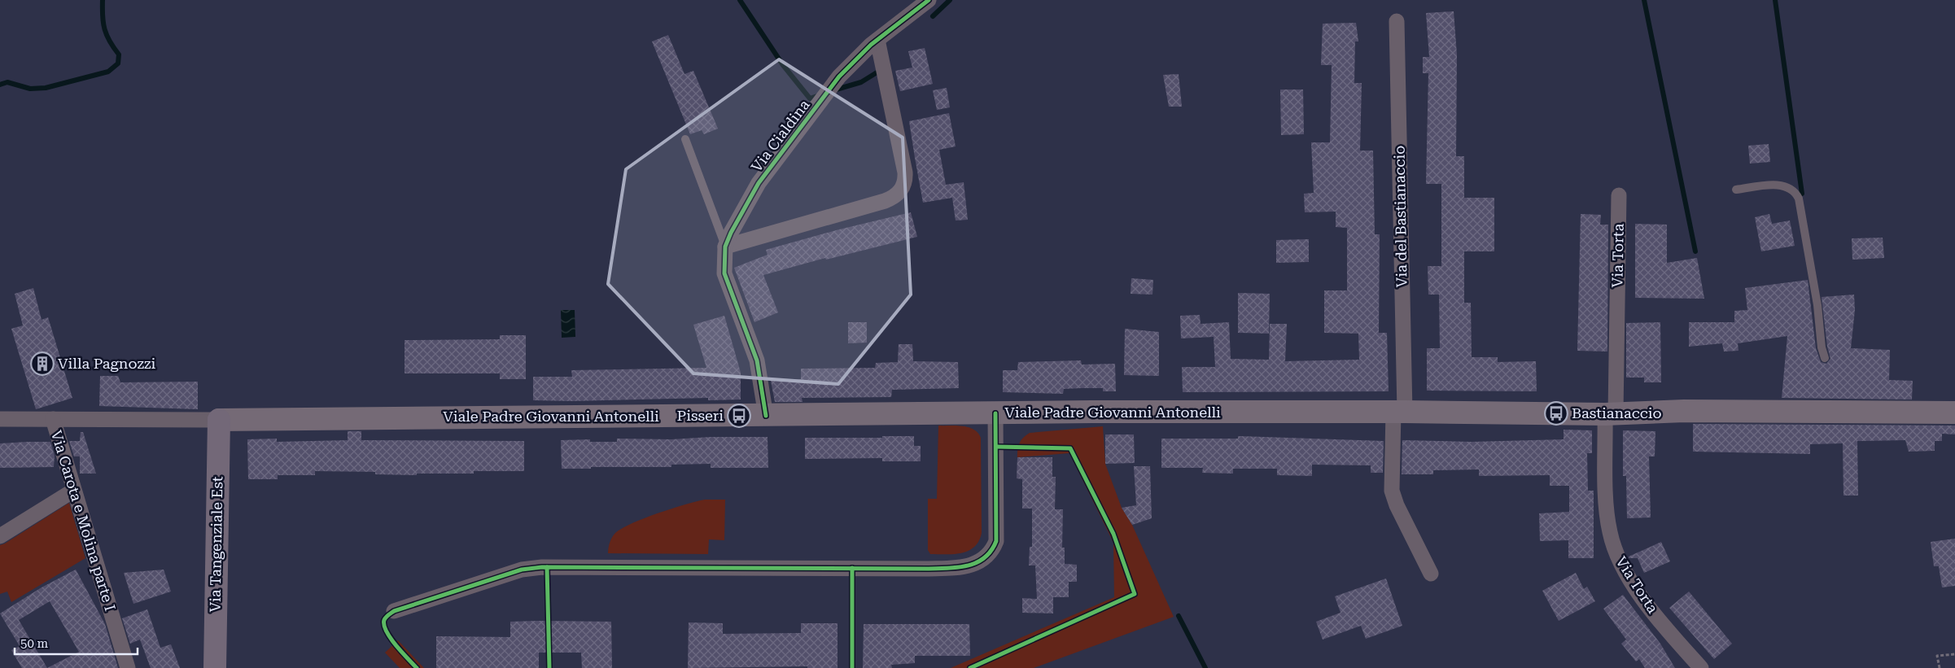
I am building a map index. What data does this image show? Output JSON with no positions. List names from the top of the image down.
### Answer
{
  "streets": {
    "main road": ["Viale Padre Giovanni Antonelli", "Via Tangenziale Est"],
    "street": [
      "Via Cialdina",
      "Via del Bastianaccio",
      "Via Torta",
      "Via Carota e Molina parte I"
    ]
  },
  "crossings": [
    ["Via Cialdina", "Viale Padre Giovanni Antonelli"],
    ["Via del Bastianaccio", "Viale Padre Giovanni Antonelli"],
    ["Via Torta", "Viale Padre Giovanni Antonelli"],
    ["Viale Padre Giovanni Antonelli", "Via Tangenziale Est"]
  ],
  "places": {
    "building": ["Villa Pagnozzi"],
    "bus stop": ["Bastianaccio", "Pisseri"]
  },
  "scale_bar": "50 m"
}
